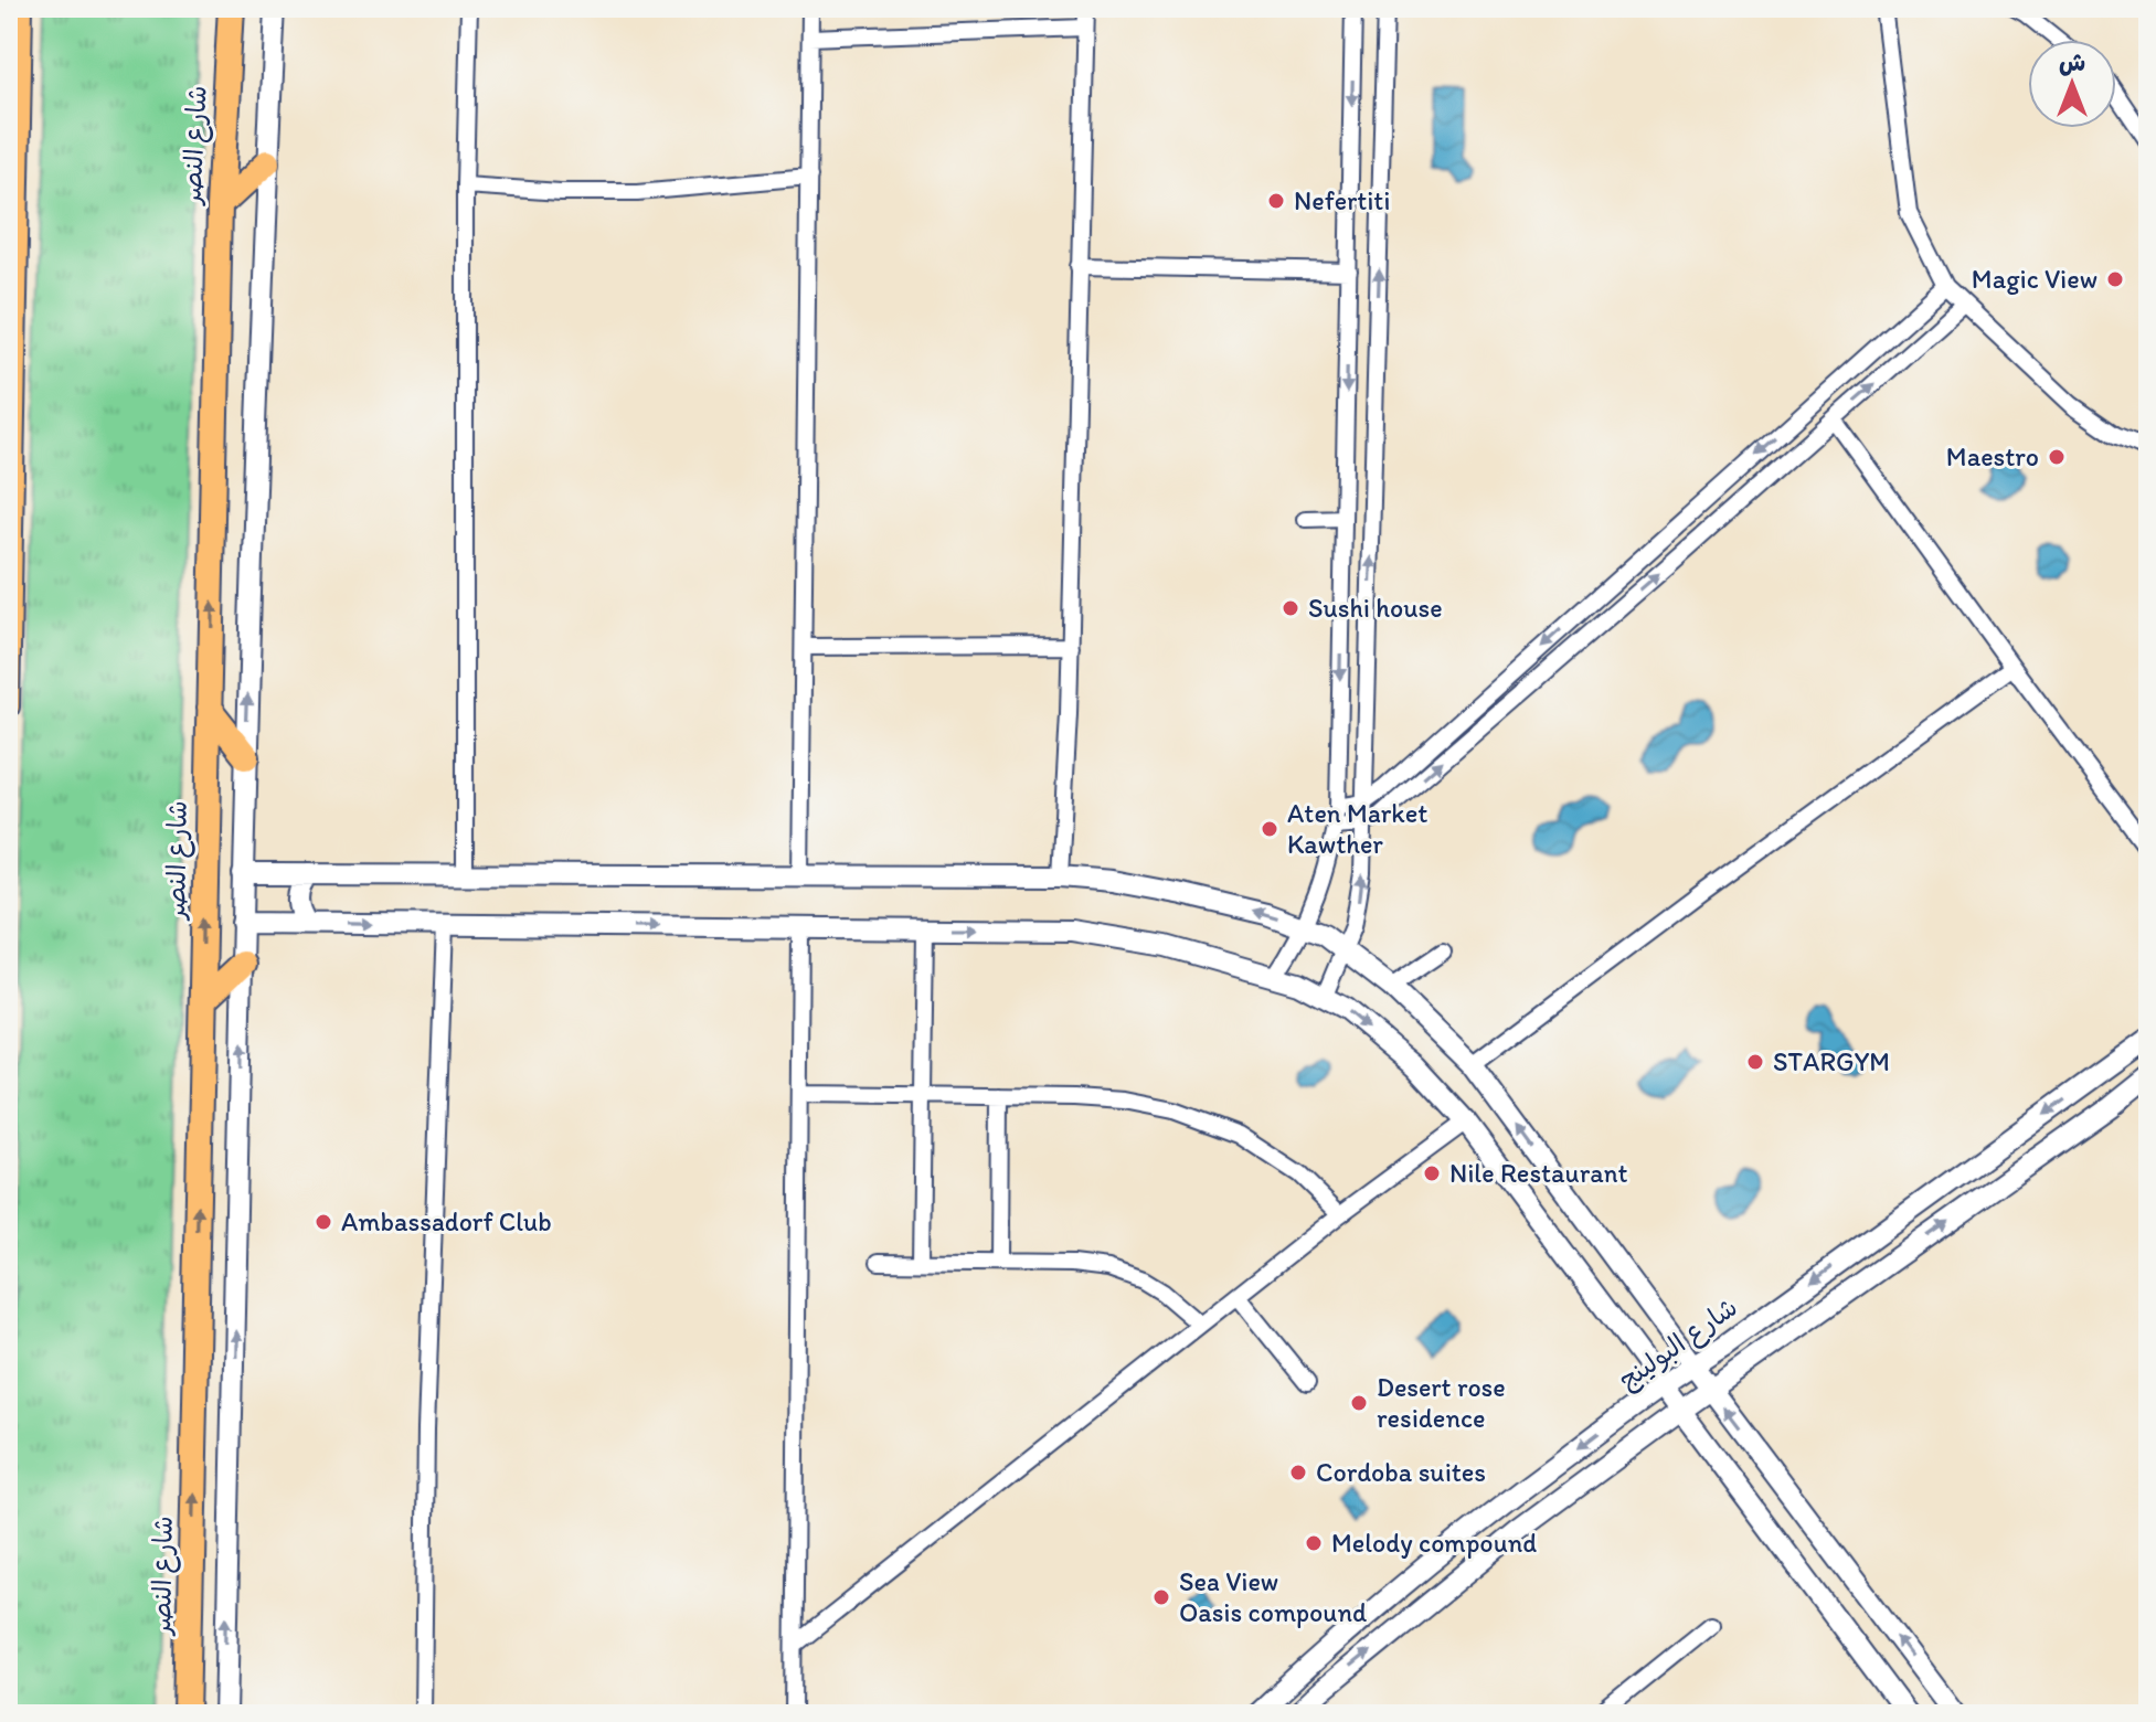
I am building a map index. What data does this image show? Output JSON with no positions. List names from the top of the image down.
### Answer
{
  "streets": {
    "main road": ["شارع النصر"],
    "street": ["شارع البولينج"]
  },
  "places": [
    "Nefertiti",
    "Magic View",
    "Maestro",
    "Sushi house",
    "Aten Market Kawther",
    "STARGYM",
    "Nile Restaurant",
    "Ambassadorf Club",
    "Desert rose residence",
    "Cordoba suites",
    "Melody compound",
    "Sea View Oasis compound"
  ],
  "north": "top"
}
